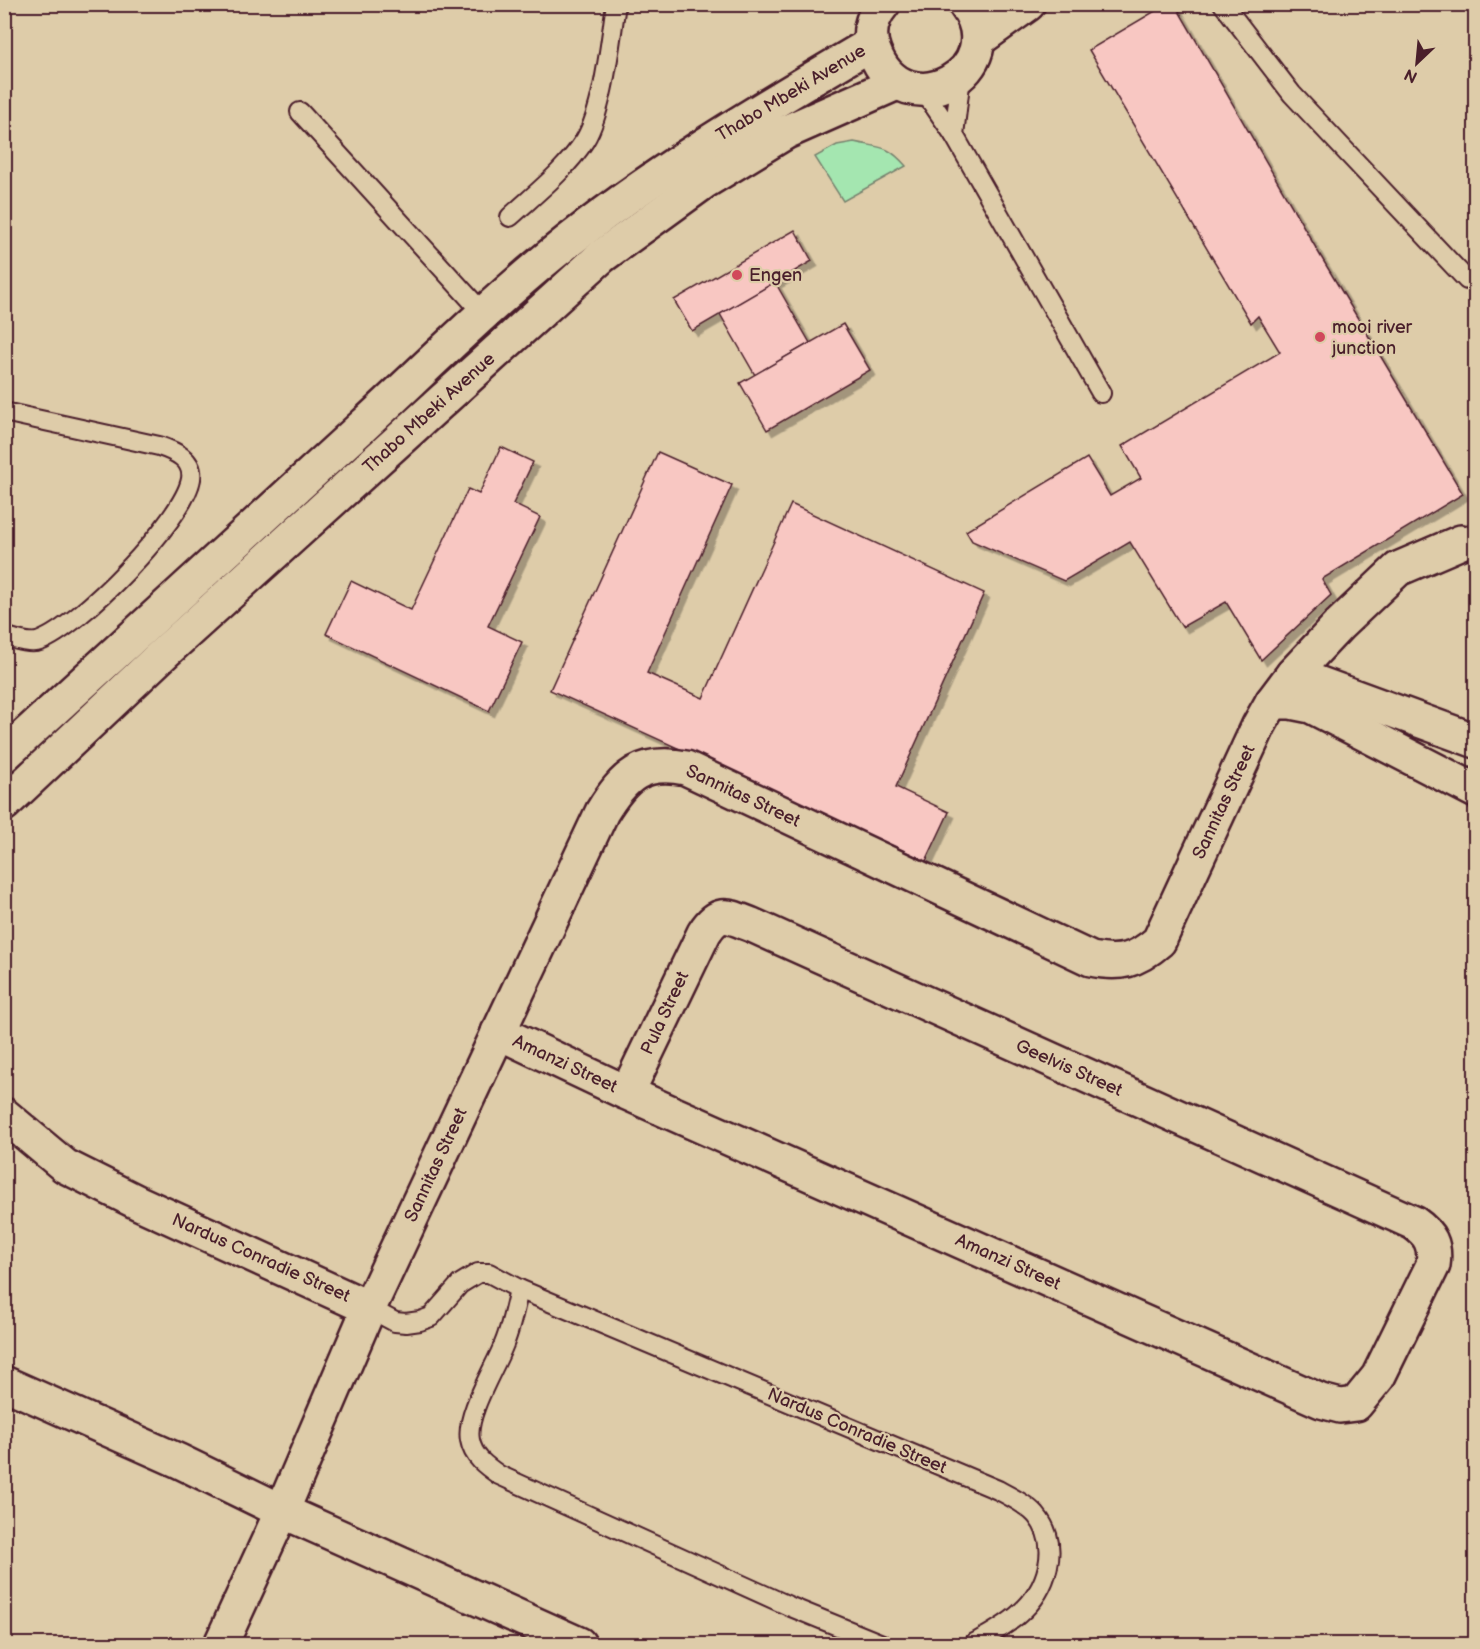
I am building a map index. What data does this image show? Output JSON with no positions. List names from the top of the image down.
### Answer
{
  "streets": {
    "street": [
      "Thabo Mbeki Avenue",
      "Sannitas Street",
      "Pula Street",
      "Amanzi Street",
      "Geelvis Street",
      "Nardus Conradie Street"
    ]
  },
  "crossings": [
    ["Sannitas Street", "Amanzi Street"],
    ["Sannitas Street", "Nardus Conradie Street"],
    ["Pula Street", "Amanzi Street"],
    ["Pula Street", "Geelvis Street"],
    ["Amanzi Street", "Geelvis Street"]
  ],
  "places": ["Engen", "mooi river junction"],
  "north": "bottom left"
}
